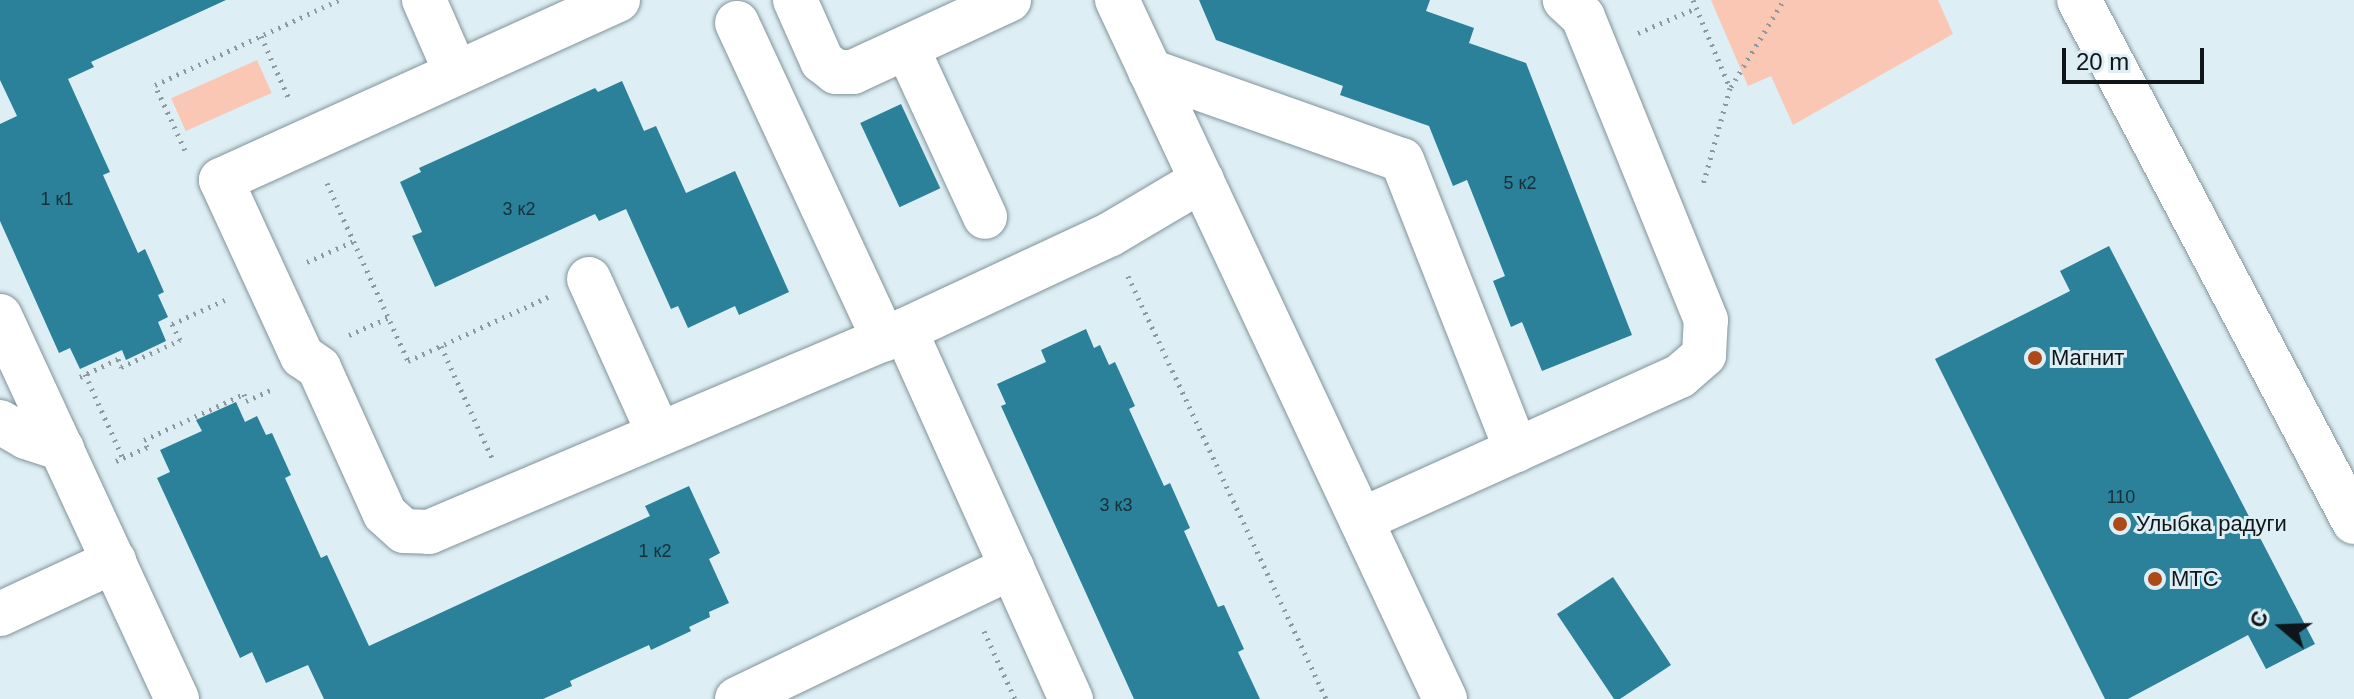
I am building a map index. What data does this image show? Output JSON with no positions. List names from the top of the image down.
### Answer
{
  "places": ["Магнит", "Улыбка радуги", "МТС"],
  "house_numbers": [
    "5 к2",
    "1 к1",
    "3 к2",
    "110",
    "3 к3",
    "1 к2"
  ],
  "scale_bar": "20 m",
  "north": "left"
}
